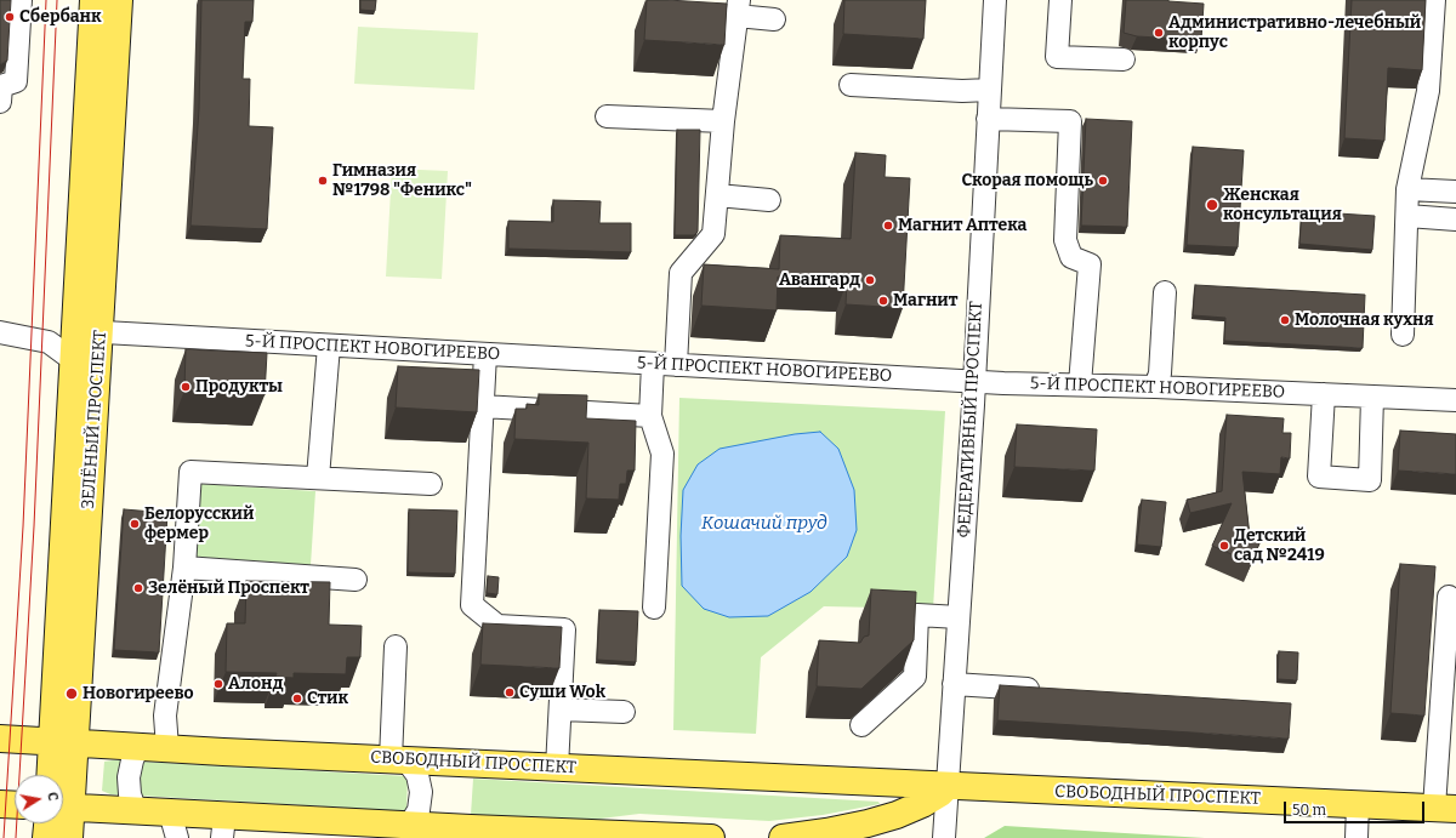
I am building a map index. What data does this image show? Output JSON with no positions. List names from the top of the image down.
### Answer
{
  "streets": {
    "main road": ["ЗЕЛЁНЫЙ ПРОСПЕКТ", "СВОБОДНЫЙ ПРОСПЕКТ"],
    "street": ["5-Й ПРОСПЕКТ НОВОГИРЕЕВО", "ФЕДЕРАТИВНЫЙ ПРОСПЕКТ"]
  },
  "crossings": [
    ["5-Й ПРОСПЕКТ НОВОГИРЕЕВО", "ЗЕЛЁНЫЙ ПРОСПЕКТ"],
    ["5-Й ПРОСПЕКТ НОВОГИРЕЕВО", "ФЕДЕРАТИВНЫЙ ПРОСПЕКТ"],
    ["ЗЕЛЁНЫЙ ПРОСПЕКТ", "СВОБОДНЫЙ ПРОСПЕКТ"],
    ["ФЕДЕРАТИВНЫЙ ПРОСПЕКТ", "СВОБОДНЫЙ ПРОСПЕКТ"]
  ],
  "water": ["Кошачий пруд"],
  "places": [
    "Сбербанк",
    "Административно-лечебный корпус",
    "Гимназия №1798 \"Феникс\"",
    "Скорая помощь",
    "Женская консультация",
    "Магнит Аптека",
    "Авангард",
    "Магнит",
    "Молочная кухня",
    "Продукты",
    "Белорусский фермер",
    "Детский сад №2419",
    "Зелёный Проспект",
    "Алонд",
    "Суши Wok",
    "Новогиреево",
    "Стик"
  ],
  "scale_bar": "50 m",
  "north": "right"
}
